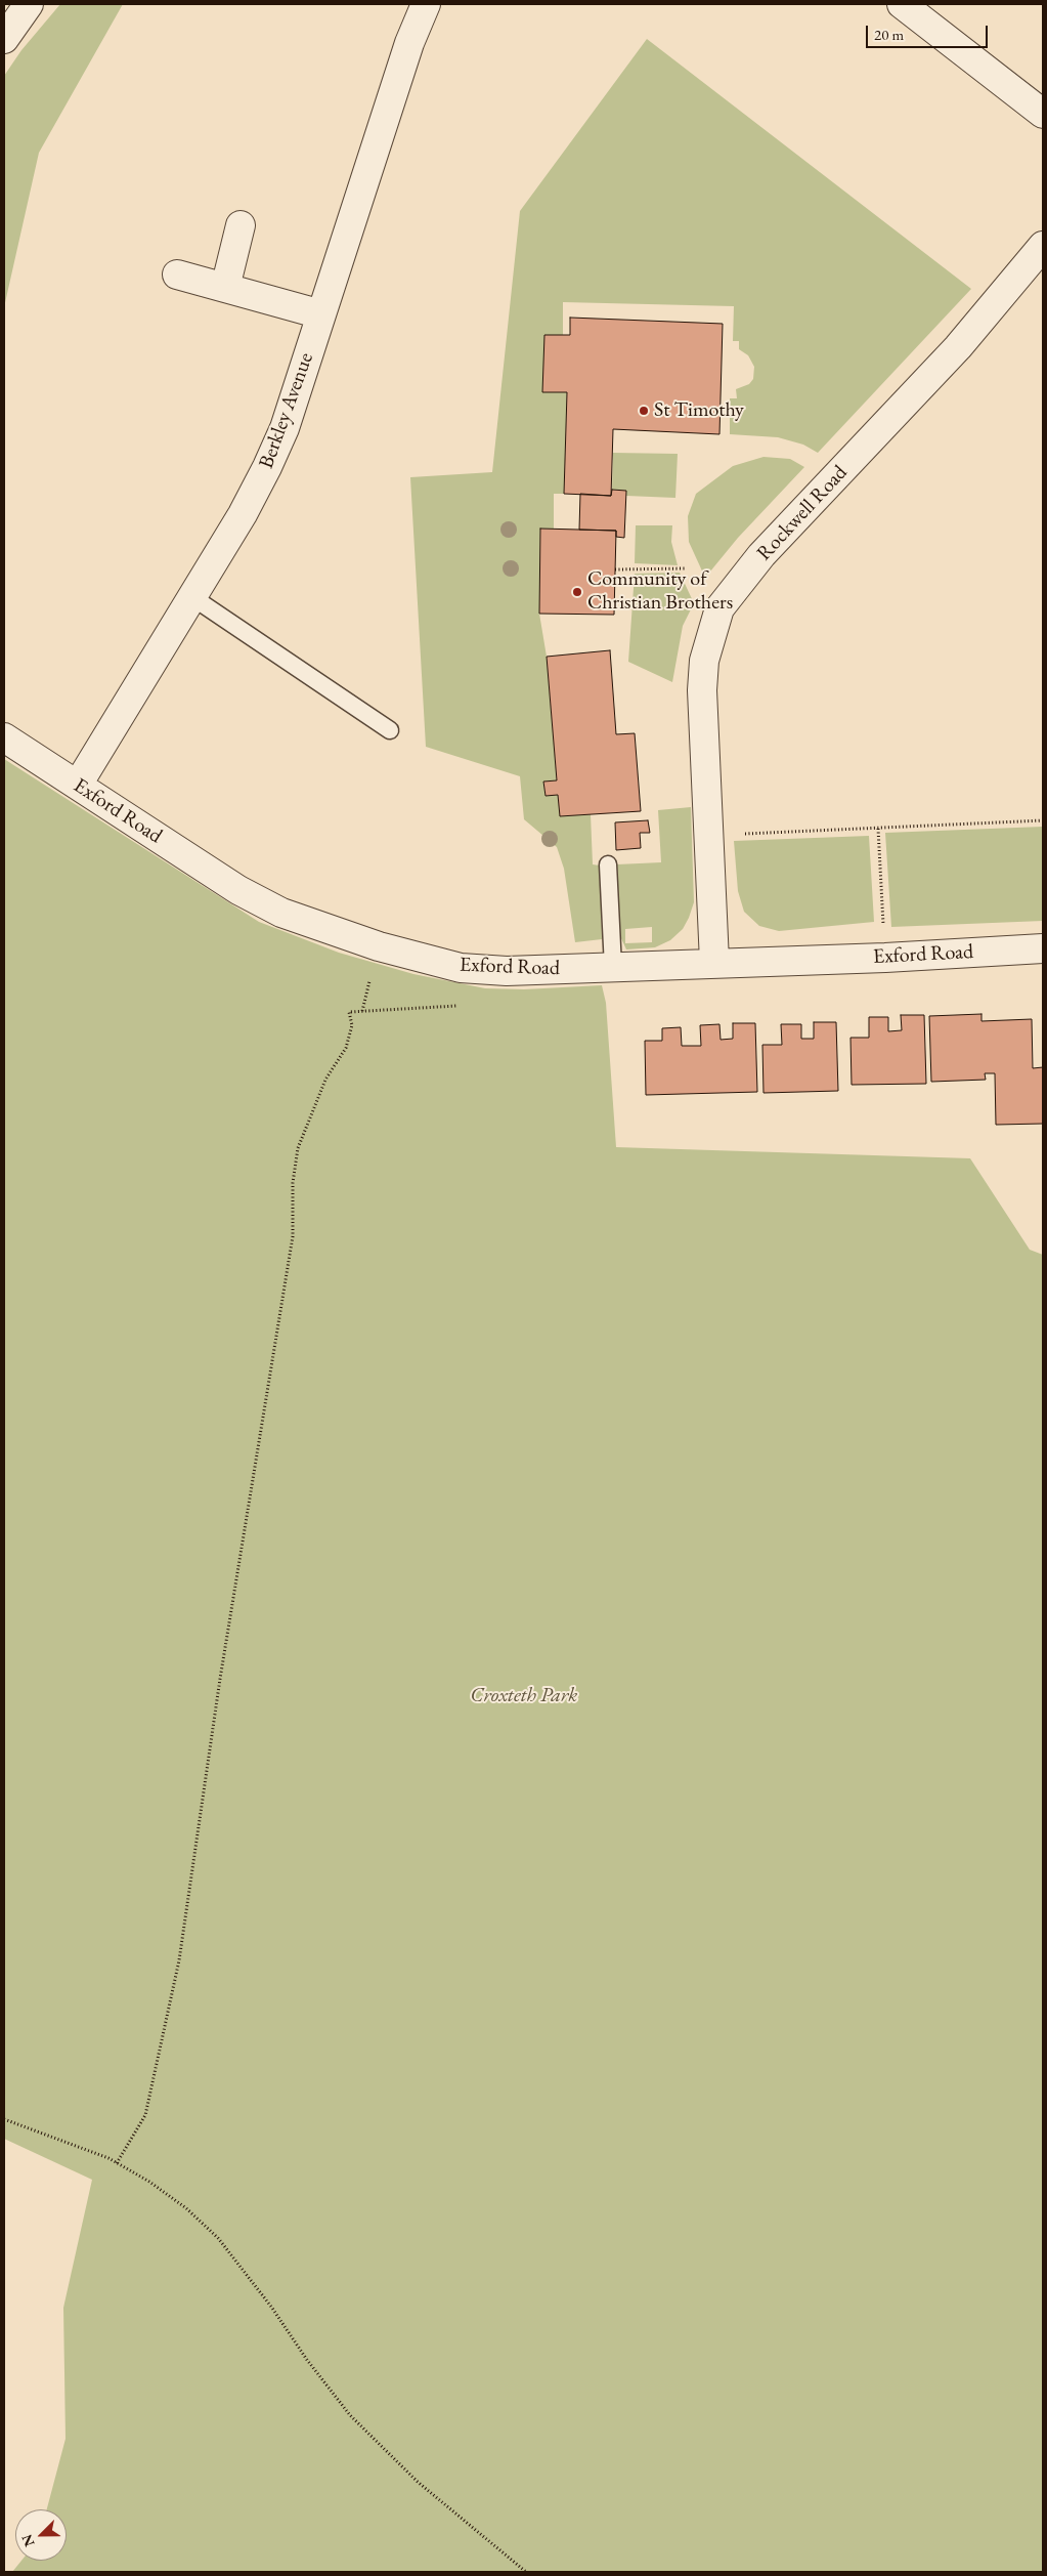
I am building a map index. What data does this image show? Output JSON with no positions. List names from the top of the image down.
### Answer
{
  "streets": {
    "street": ["Berkley Avenue", "Rockwell Road", "Exford Road"]
  },
  "crossings": [
    ["Berkley Avenue", "Exford Road"],
    ["Rockwell Road", "Exford Road"]
  ],
  "parks": ["Croxteth Park"],
  "places": ["St Timothy", "Community of Christian Brothers"],
  "scale_bar": "20 m",
  "north": "bottom left"
}
